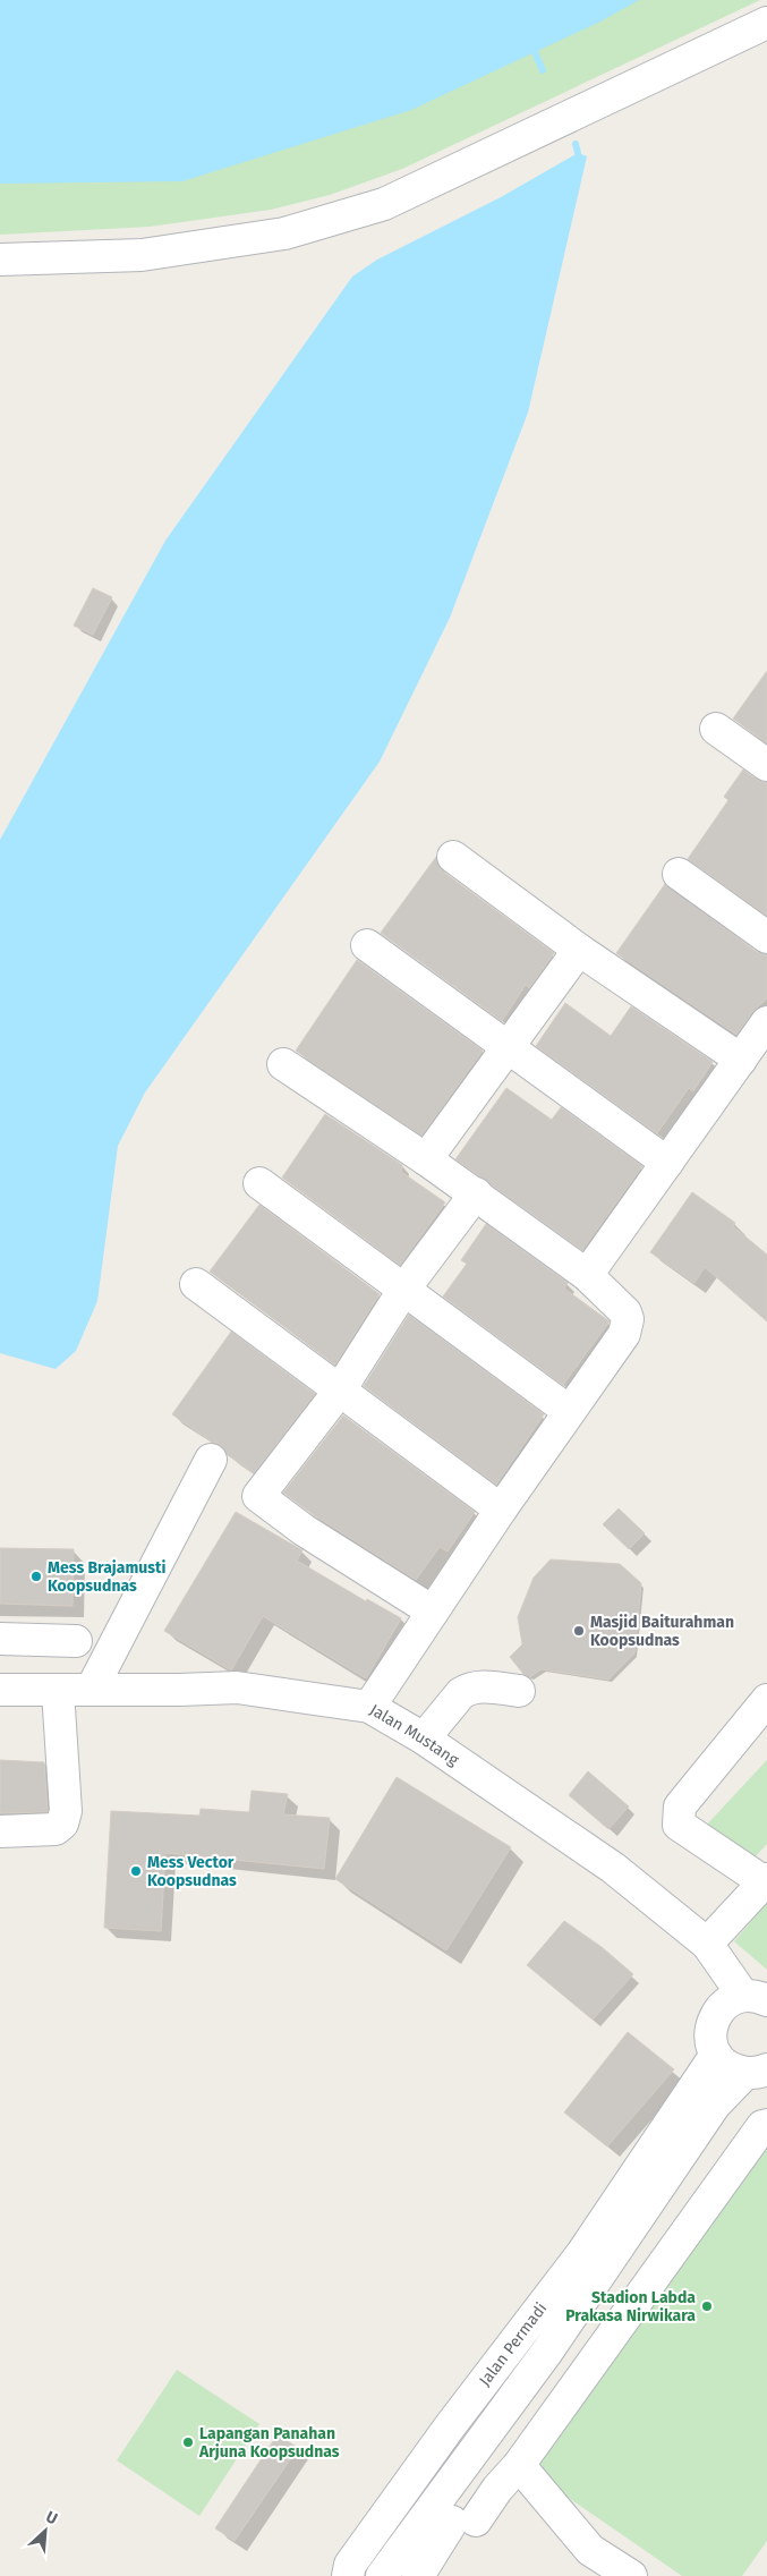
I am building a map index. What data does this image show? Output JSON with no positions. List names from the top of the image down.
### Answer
{
  "streets": {
    "lane": ["Jalan Mustang", "Jalan Permadi"]
  },
  "places": [
    "Mess Brajamusti Koopsudnas",
    "Masjid Baiturahman Koopsudnas",
    "Mess Vector Koopsudnas",
    "Stadion Labda Prakasa Nirwikara",
    "Lapangan Panahan Arjuna Koopsudnas"
  ],
  "north": "top right"
}
